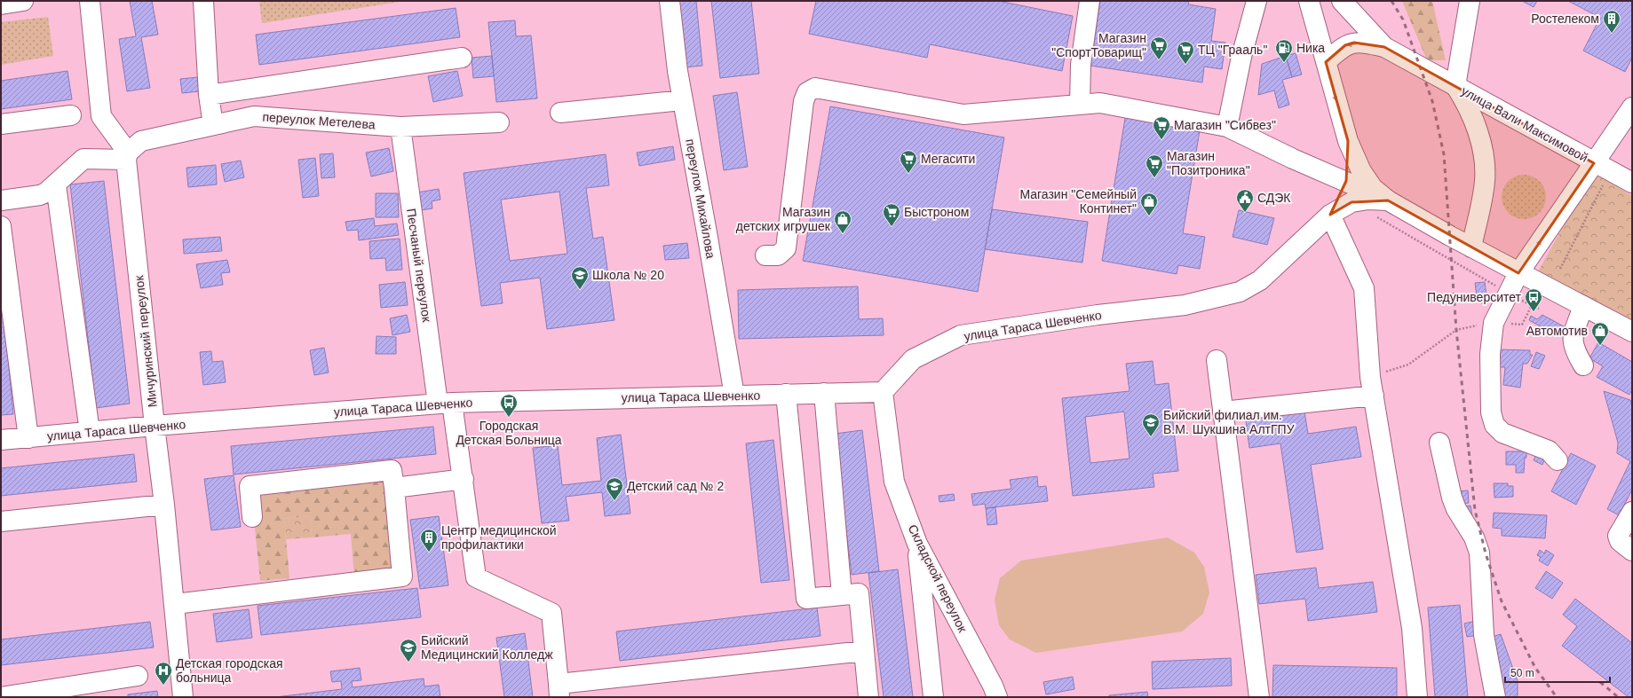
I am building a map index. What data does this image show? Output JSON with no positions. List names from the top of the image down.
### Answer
{
  "streets": {
    "street": [
      "переулок Метелева",
      "улица Вали Максимовой",
      "переулок Михайлова",
      "Песчаный переулок",
      "улица Тараса Шевченко",
      "Мичуринский переулок",
      "Складской переулок"
    ]
  },
  "crossings": [
    ["переулок Метелева", "Песчаный переулок"],
    ["переулок Метелева", "Мичуринский переулок"],
    ["переулок Михайлова", "улица Тараса Шевченко"],
    ["Песчаный переулок", "улица Тараса Шевченко"],
    ["улица Тараса Шевченко", "Мичуринский переулок"],
    ["улица Тараса Шевченко", "Складской переулок"]
  ],
  "places": {
    "building": ["Ростелеком", "Центр медицинской профилактики"],
    "supermarket": [
      "Магазин \"СпортТоварищ\"",
      "ТЦ \"Грааль\"",
      "Магазин \"Сибвез\"",
      "Мегасити",
      "Магазин \"Позитроника\"",
      "Быстроном"
    ],
    "fuel station": ["Ника"],
    "public building": ["СДЭК"],
    "shop": ["Магазин \"Семейный Континет\"", "Магазин детских игрушек", "Автомотив"],
    "school or university": [
      "Школа № 20",
      "Бийский филиал им. В.М. Шукшина АлтГПУ",
      "Детский сад № 2",
      "Бийский Медицинский Колледж"
    ],
    "bus stop": ["Педуниверситет", "Городская Детская Больница"],
    "hospital": ["Детская городская больница"]
  },
  "scale_bar": "50 m"
}
